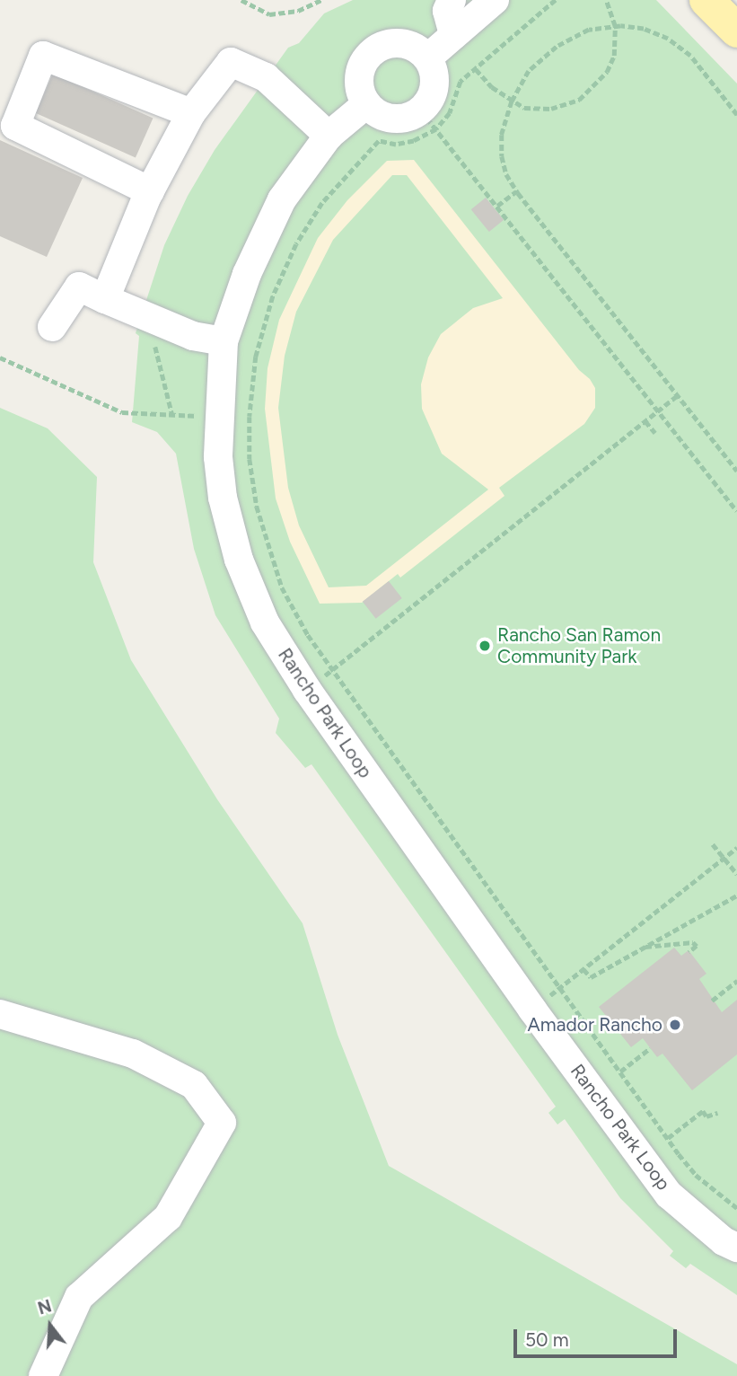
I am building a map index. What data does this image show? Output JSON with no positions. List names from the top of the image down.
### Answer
{
  "streets": {
    "lane": ["Rancho Park Loop"]
  },
  "places": ["Rancho San Ramon Community Park", "Amador Rancho"],
  "scale_bar": "50 m",
  "north": "top"
}
